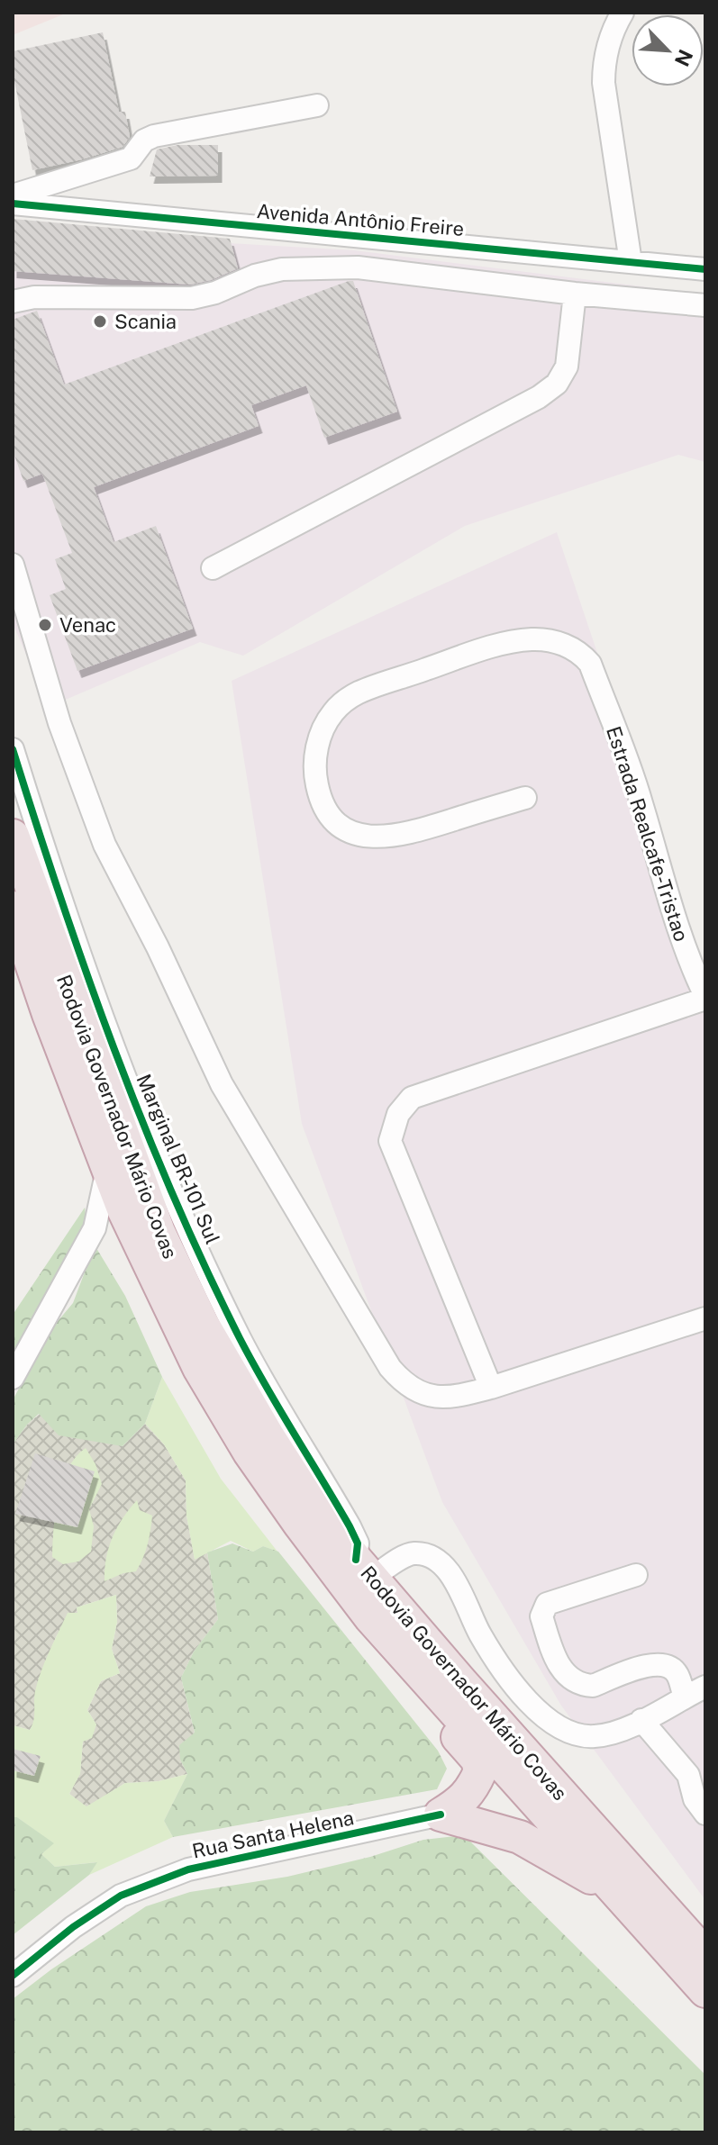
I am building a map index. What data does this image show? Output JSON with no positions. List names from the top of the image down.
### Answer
{
  "streets": {
    "highway": ["Rodovia Governador Mário Covas"],
    "street": [
      "Avenida Antônio Freire",
      "Estrada Realcafe-Tristao",
      "Marginal BR-101 Sul",
      "Rua Santa Helena"
    ]
  },
  "crossings": [
    ["Rodovia Governador Mário Covas", "Marginal BR-101 Sul"]
  ],
  "places": ["Scania", "Venac"],
  "north": "bottom right"
}
